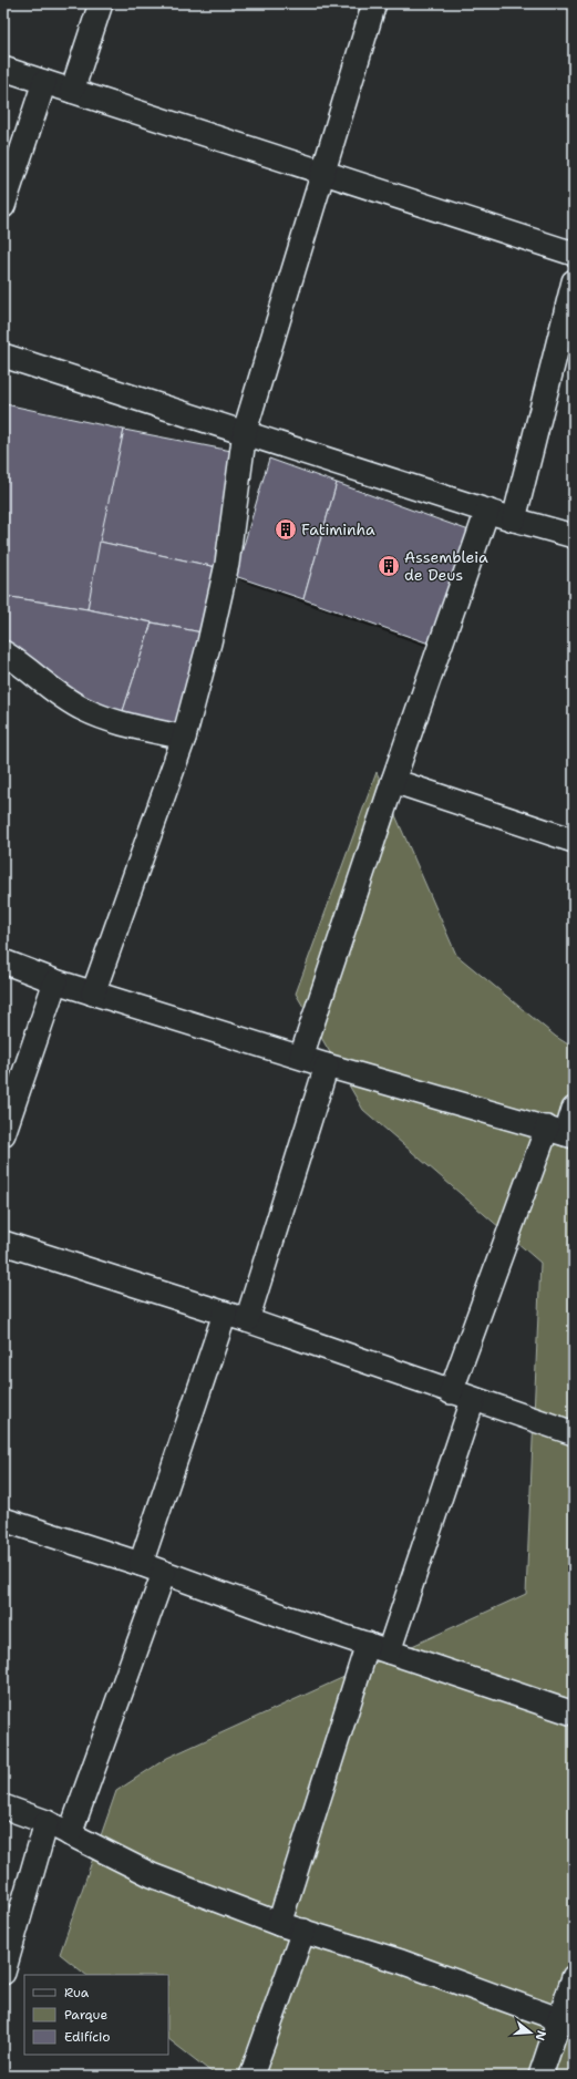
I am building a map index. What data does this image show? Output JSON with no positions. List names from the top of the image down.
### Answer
{
  "places": {
    "building": ["Fatiminha", "Assembleia de Deus"]
  },
  "legend": ["Rua", "Parque", "Edifício"],
  "north": "right"
}
